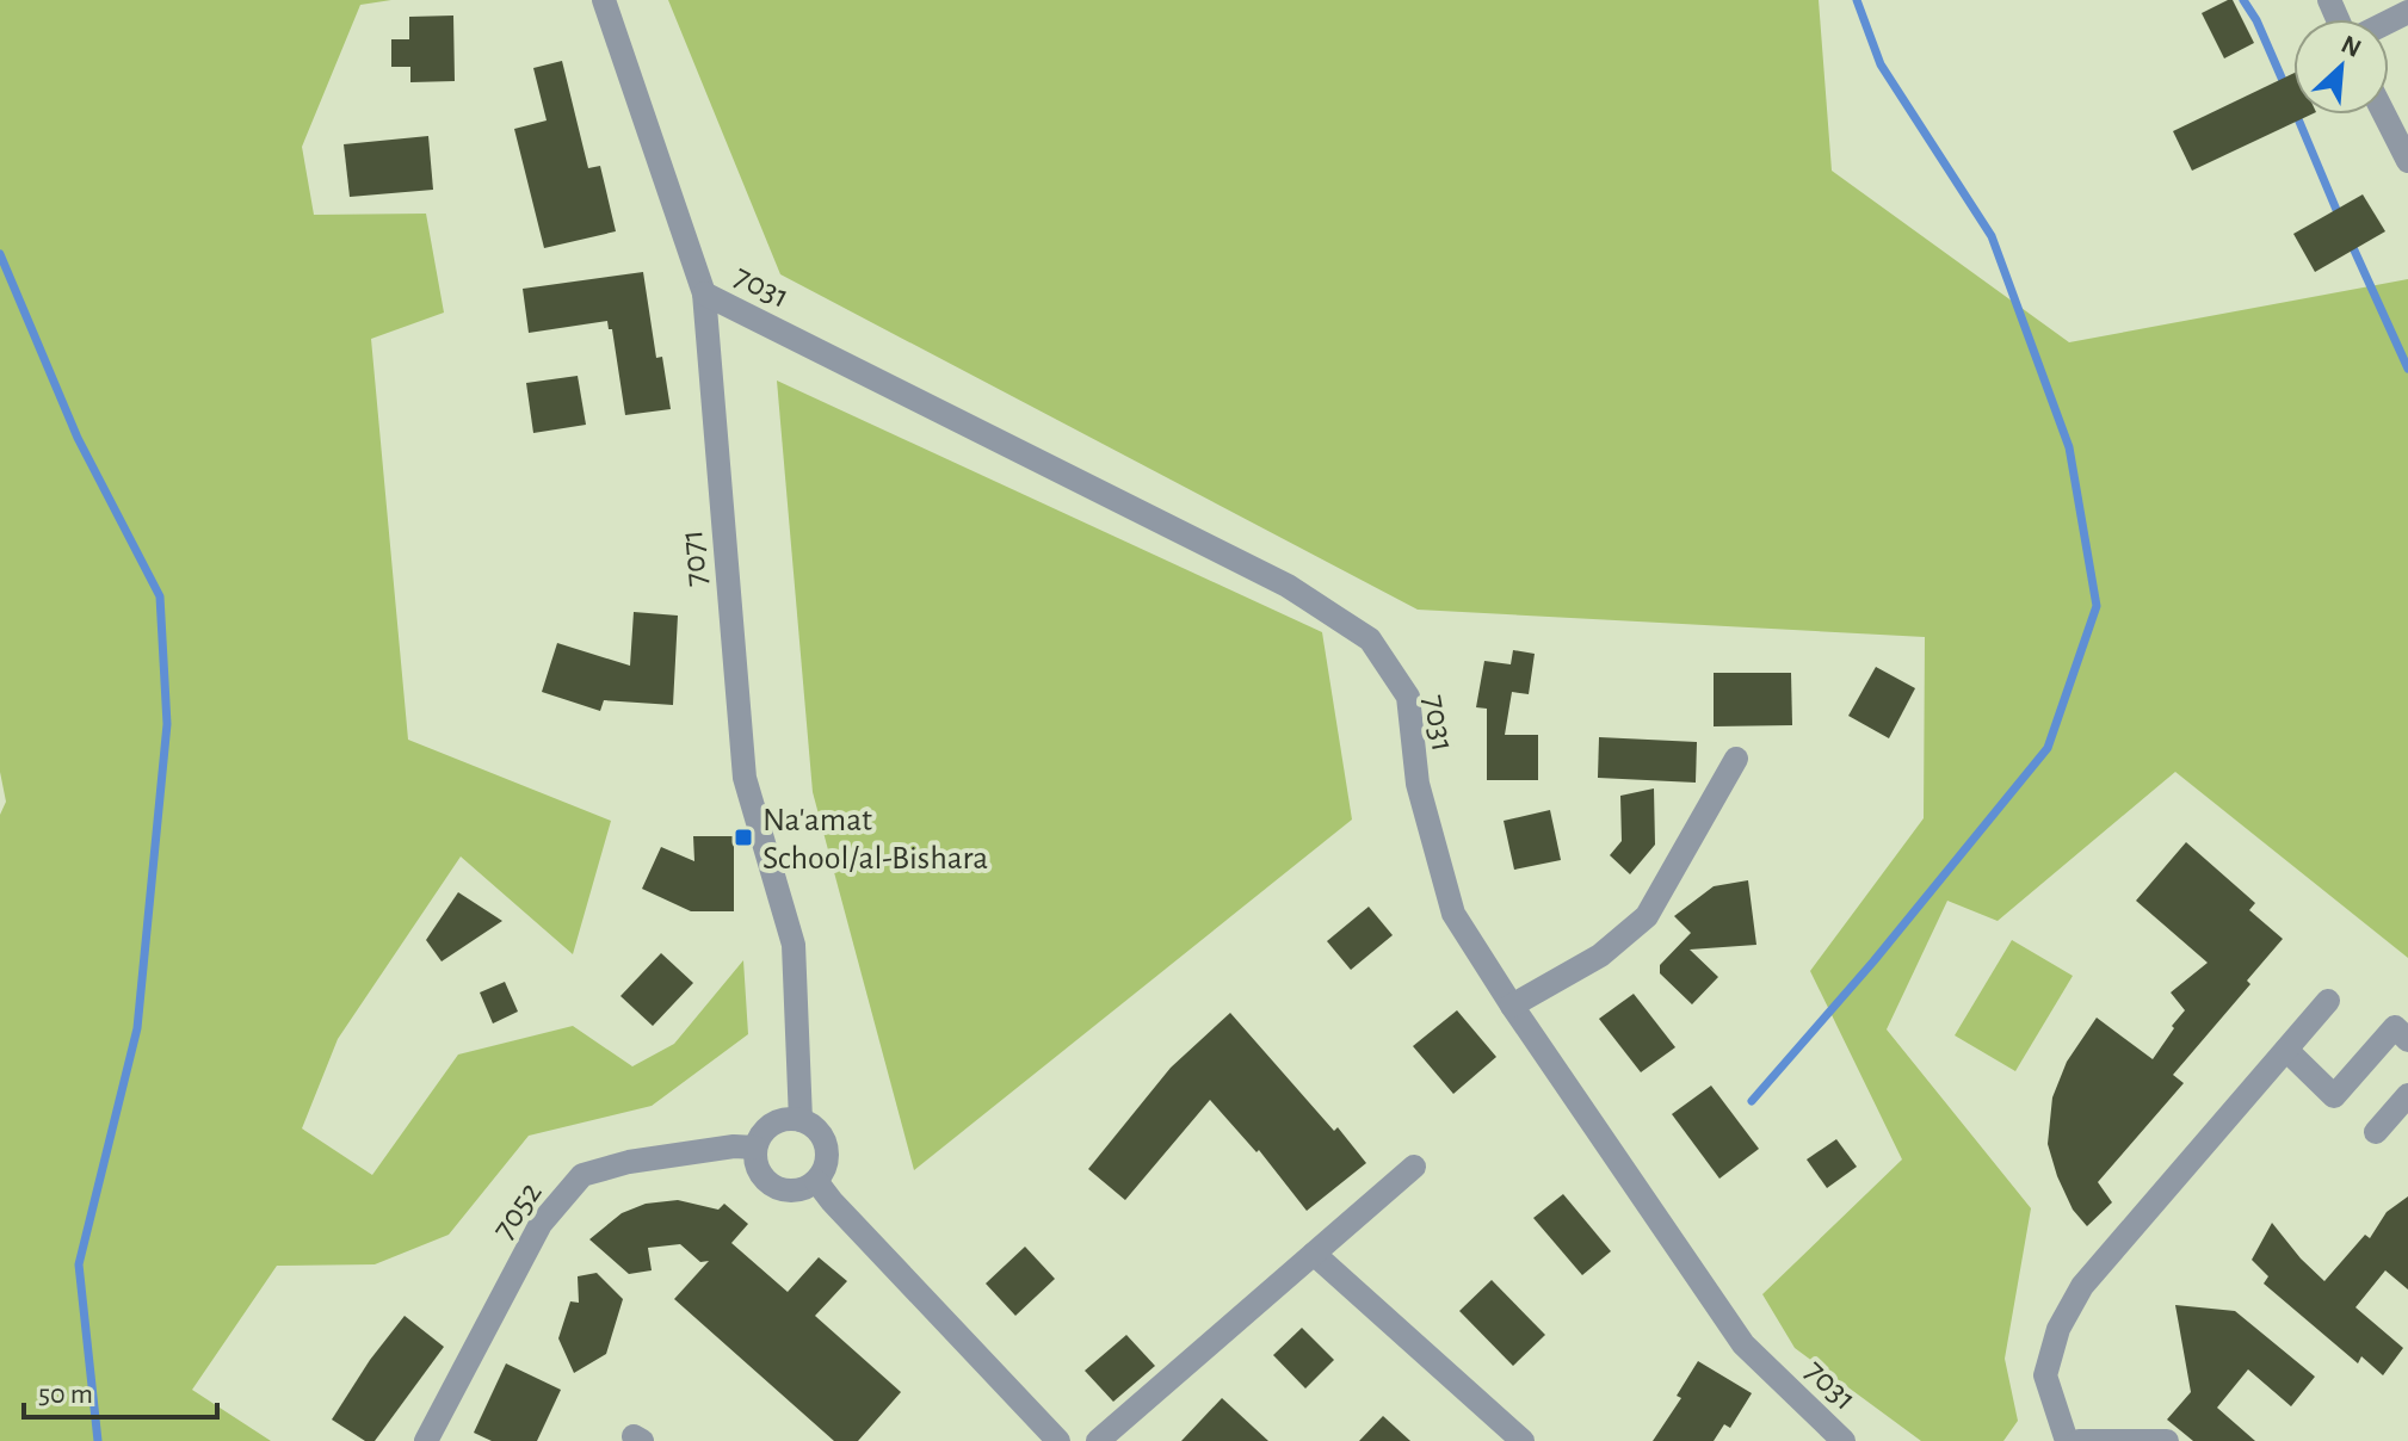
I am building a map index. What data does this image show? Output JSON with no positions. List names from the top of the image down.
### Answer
{
  "streets": {
    "street": ["7031", "7071", "7052"]
  },
  "crossings": [
    ["7031", "7071"],
    ["7071", "7052"]
  ],
  "places": {
    "transit": ["Na'amat School/al-Bishara"]
  },
  "scale_bar": "50 m",
  "north": "top right"
}
